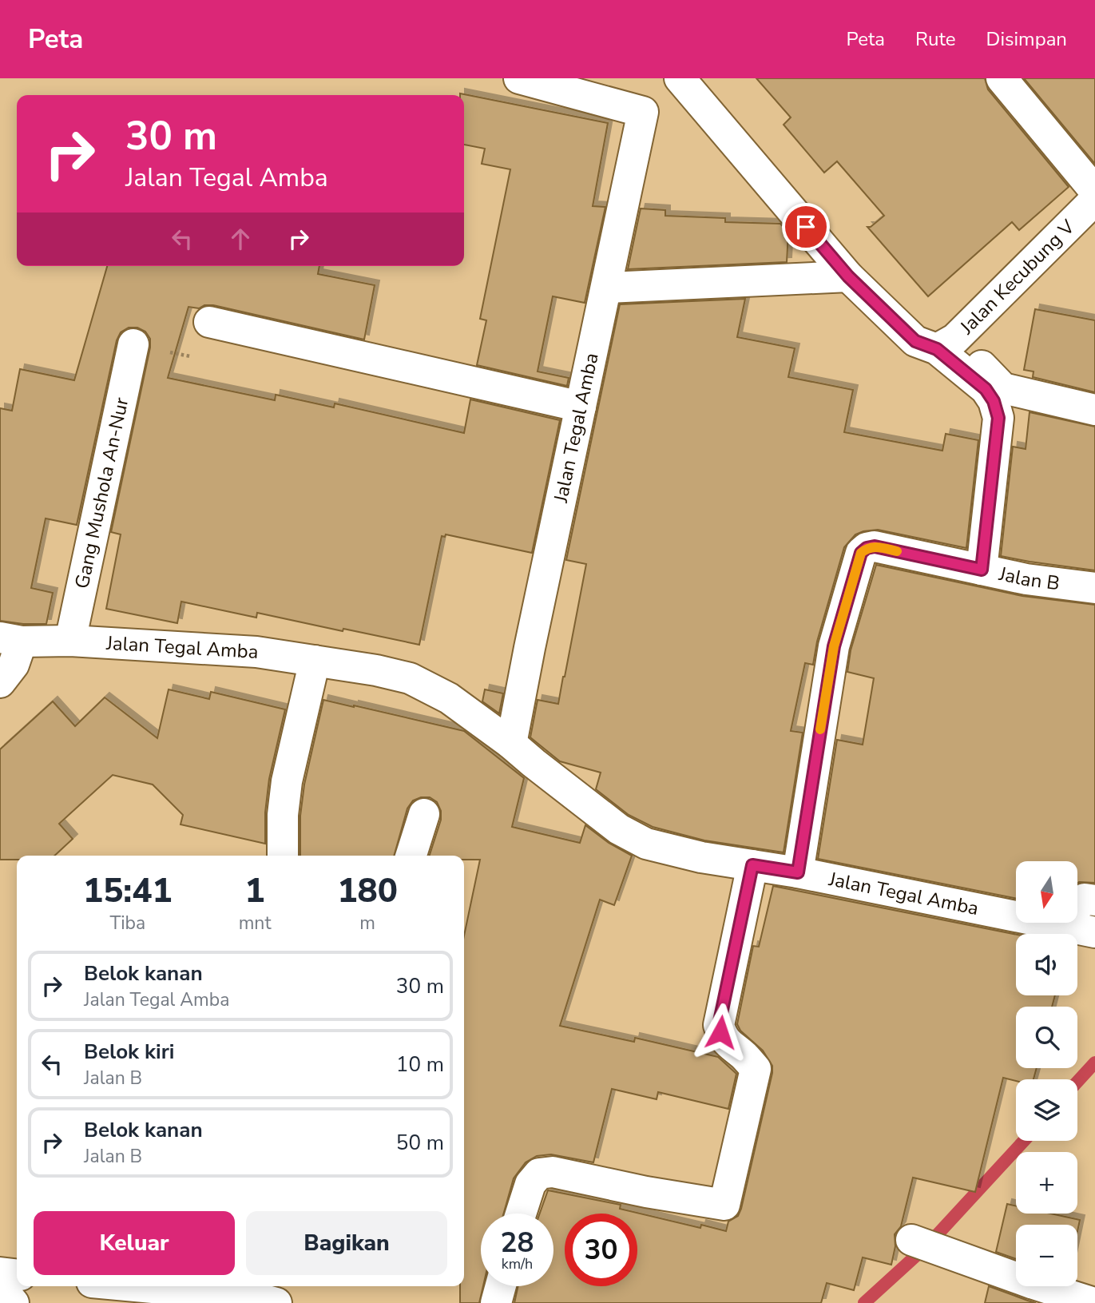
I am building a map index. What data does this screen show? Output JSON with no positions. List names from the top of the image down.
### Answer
{
  "streets": {
    "street": [
      "Jalan Kecubung V",
      "Jalan Tegal Amba",
      "Gang Mushola An-Nur",
      "Jalan B"
    ]
  },
  "crossings": [
    ["Jalan Tegal Amba", "Gang Mushola An-Nur"],
    ["Jalan Tegal Amba", "Jalan B"]
  ],
  "north": "bottom",
  "page": {
    "header": "Peta",
    "nav": ["Peta", "Rute", "Disimpan"],
    "turn": ["30 m", "Jalan Tegal Amba"],
    "eta": [
      "15:41",
      "Tiba",
      "1",
      "mnt",
      "180",
      "m"
    ],
    "map_buttons": ["+", "−"],
    "list": [
      {
        "name": "Belok kanan",
        "note": "Jalan Tegal Amba",
        "value": "30 m"
      },
      {
        "name": "Belok kiri",
        "note": "Jalan B",
        "value": "10 m"
      },
      {
        "name": "Belok kanan",
        "note": "Jalan B",
        "value": "50 m"
      }
    ],
    "buttons": ["Keluar", "Bagikan"],
    "speed": "28 km/h",
    "limit": "30"
  }
}
